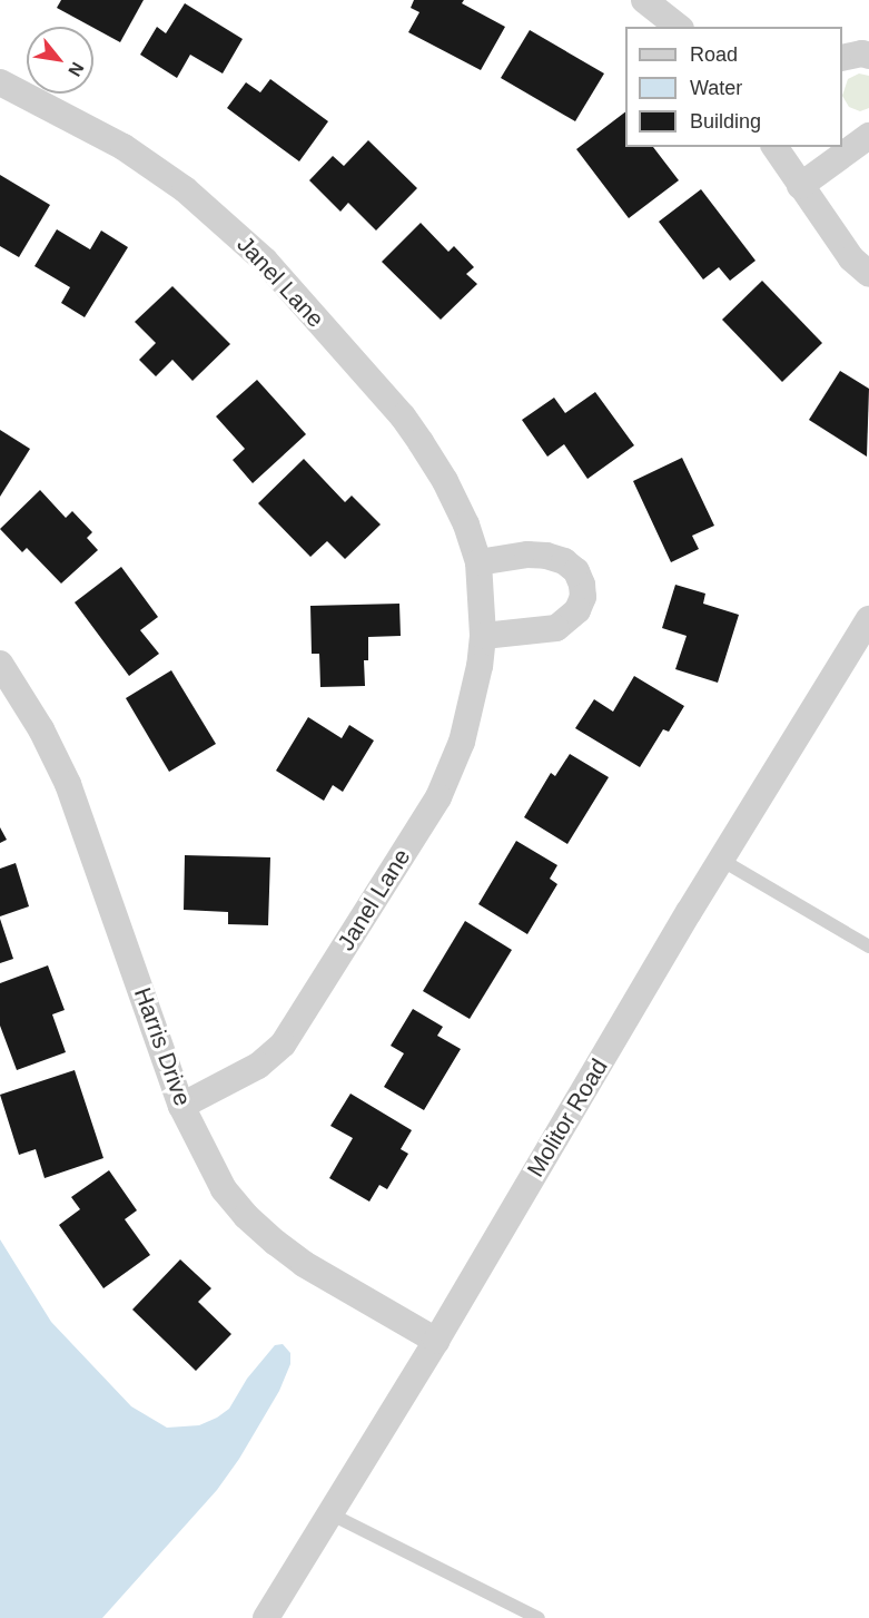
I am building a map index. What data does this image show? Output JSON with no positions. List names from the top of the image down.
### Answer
{
  "streets": {
    "street": ["Janel Lane", "Harris Drive", "Molitor Road"]
  },
  "crossings": [
    ["Janel Lane", "Harris Drive"],
    ["Harris Drive", "Molitor Road"]
  ],
  "legend": ["Road", "Water", "Building"],
  "north": "bottom right"
}
